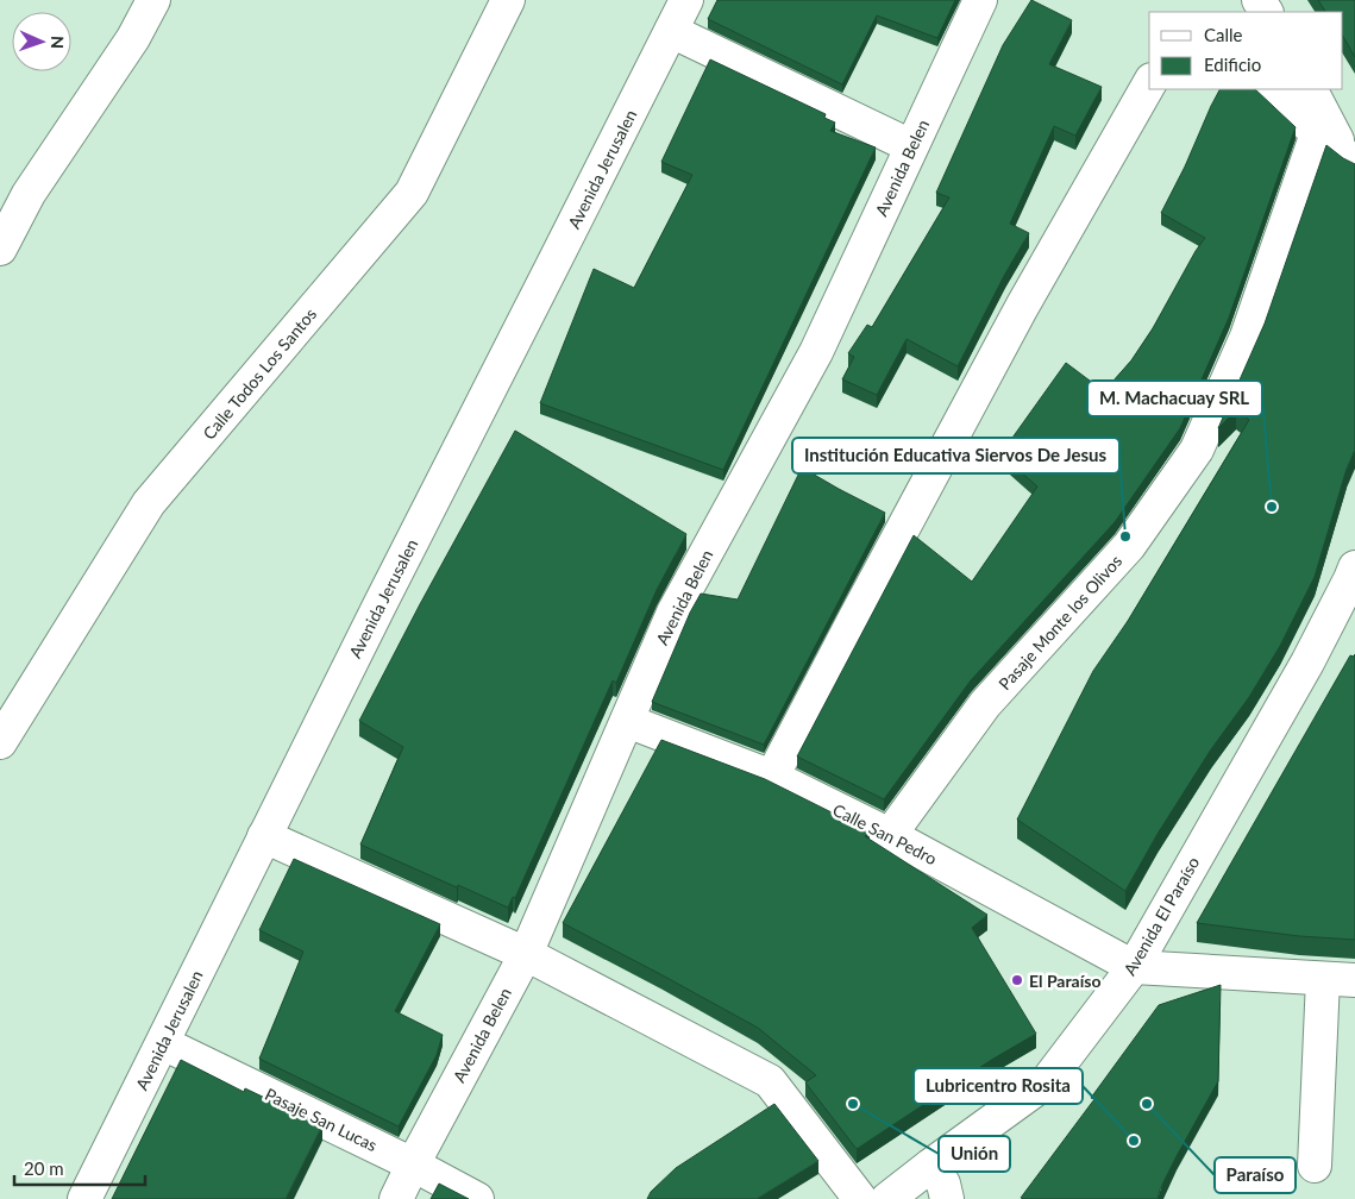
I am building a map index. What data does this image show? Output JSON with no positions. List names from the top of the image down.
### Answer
{
  "streets": {
    "street": [
      "Avenida Belen",
      "Avenida Jerusalen",
      "Calle Todos Los Santos",
      "Pasaje Monte los Olivos",
      "Calle San Pedro",
      "Avenida El Paraíso",
      "Pasaje San Lucas"
    ]
  },
  "crossings": [
    ["Avenida Belen", "Calle San Pedro"],
    ["Avenida Belen", "Pasaje San Lucas"],
    ["Avenida Jerusalen", "Pasaje San Lucas"],
    ["Pasaje Monte los Olivos", "Calle San Pedro"],
    ["Calle San Pedro", "Avenida El Paraíso"]
  ],
  "places": [
    "M. Machacuay SRL",
    "Institución Educativa Siervos De Jesus",
    "El Paraíso",
    "Unión",
    "Paraíso",
    "Lubricentro Rosita"
  ],
  "legend": ["Calle", "Edificio"],
  "scale_bar": "20 m",
  "north": "right"
}
